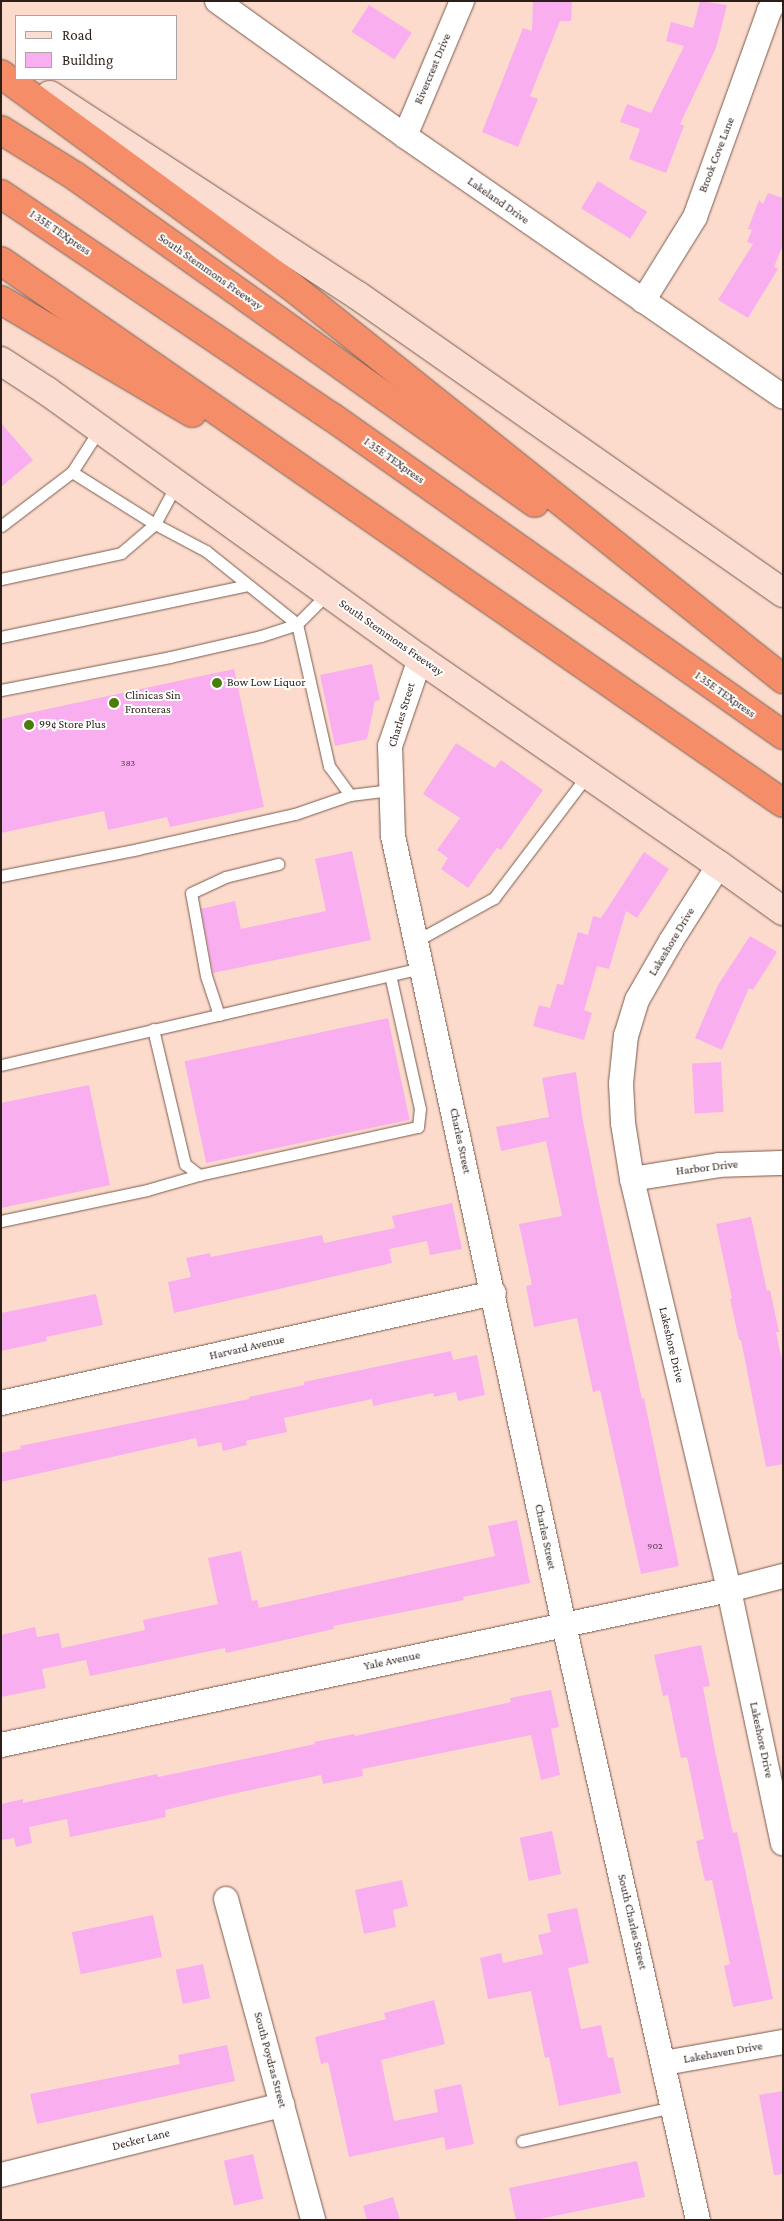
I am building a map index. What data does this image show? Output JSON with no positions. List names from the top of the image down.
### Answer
{
  "streets": {
    "highway": ["I 35E TEXpress", "South Stemmons Freeway"],
    "street": [
      "Rivercrest Drive",
      "Brook Cove Lane",
      "Lakeland Drive",
      "Charles Street",
      "Lakeshore Drive",
      "Harbor Drive",
      "Harvard Avenue",
      "Yale Avenue",
      "South Charles Street",
      "Lakehaven Drive",
      "South Poydras Street",
      "Decker Lane"
    ]
  },
  "crossings": [
    ["Rivercrest Drive", "Lakeland Drive"],
    ["Brook Cove Lane", "Lakeland Drive"],
    ["South Stemmons Freeway", "Charles Street"],
    ["South Stemmons Freeway", "Lakeshore Drive"],
    ["Charles Street", "Harvard Avenue"],
    ["Charles Street", "Yale Avenue"],
    ["Charles Street", "South Charles Street"],
    ["Lakeshore Drive", "Harbor Drive"],
    ["Lakeshore Drive", "Yale Avenue"],
    ["Yale Avenue", "South Charles Street"],
    ["South Charles Street", "Lakehaven Drive"],
    ["South Poydras Street", "Decker Lane"]
  ],
  "places": ["Bow Low Liquor", "Clinicas Sin Fronteras", "99¢ Store Plus"],
  "house_numbers": ["383", "902"],
  "legend": ["Road", "Building"]
}
